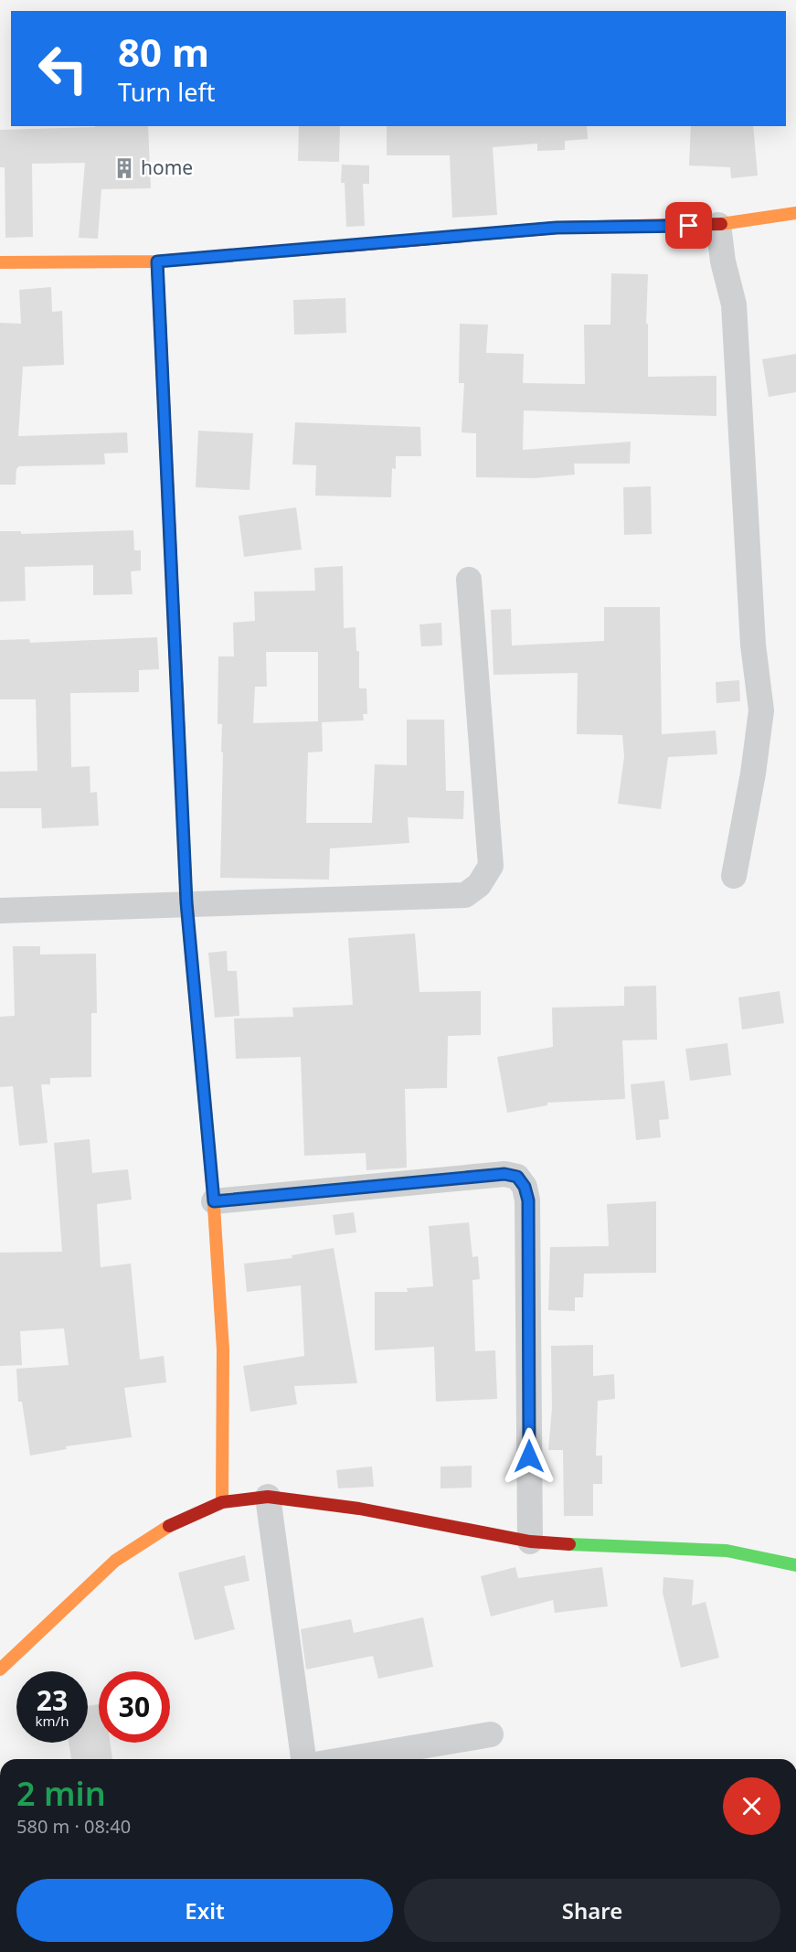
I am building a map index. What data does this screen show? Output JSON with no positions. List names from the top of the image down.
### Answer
{
  "places": {
    "building": ["home"]
  },
  "page": {
    "turn": ["80 m", "Turn left"],
    "speed": "23 km/h",
    "limit": "30",
    "heading": ["2 min", "580 m · 08:40"],
    "buttons": ["Exit", "Share"]
  }
}
